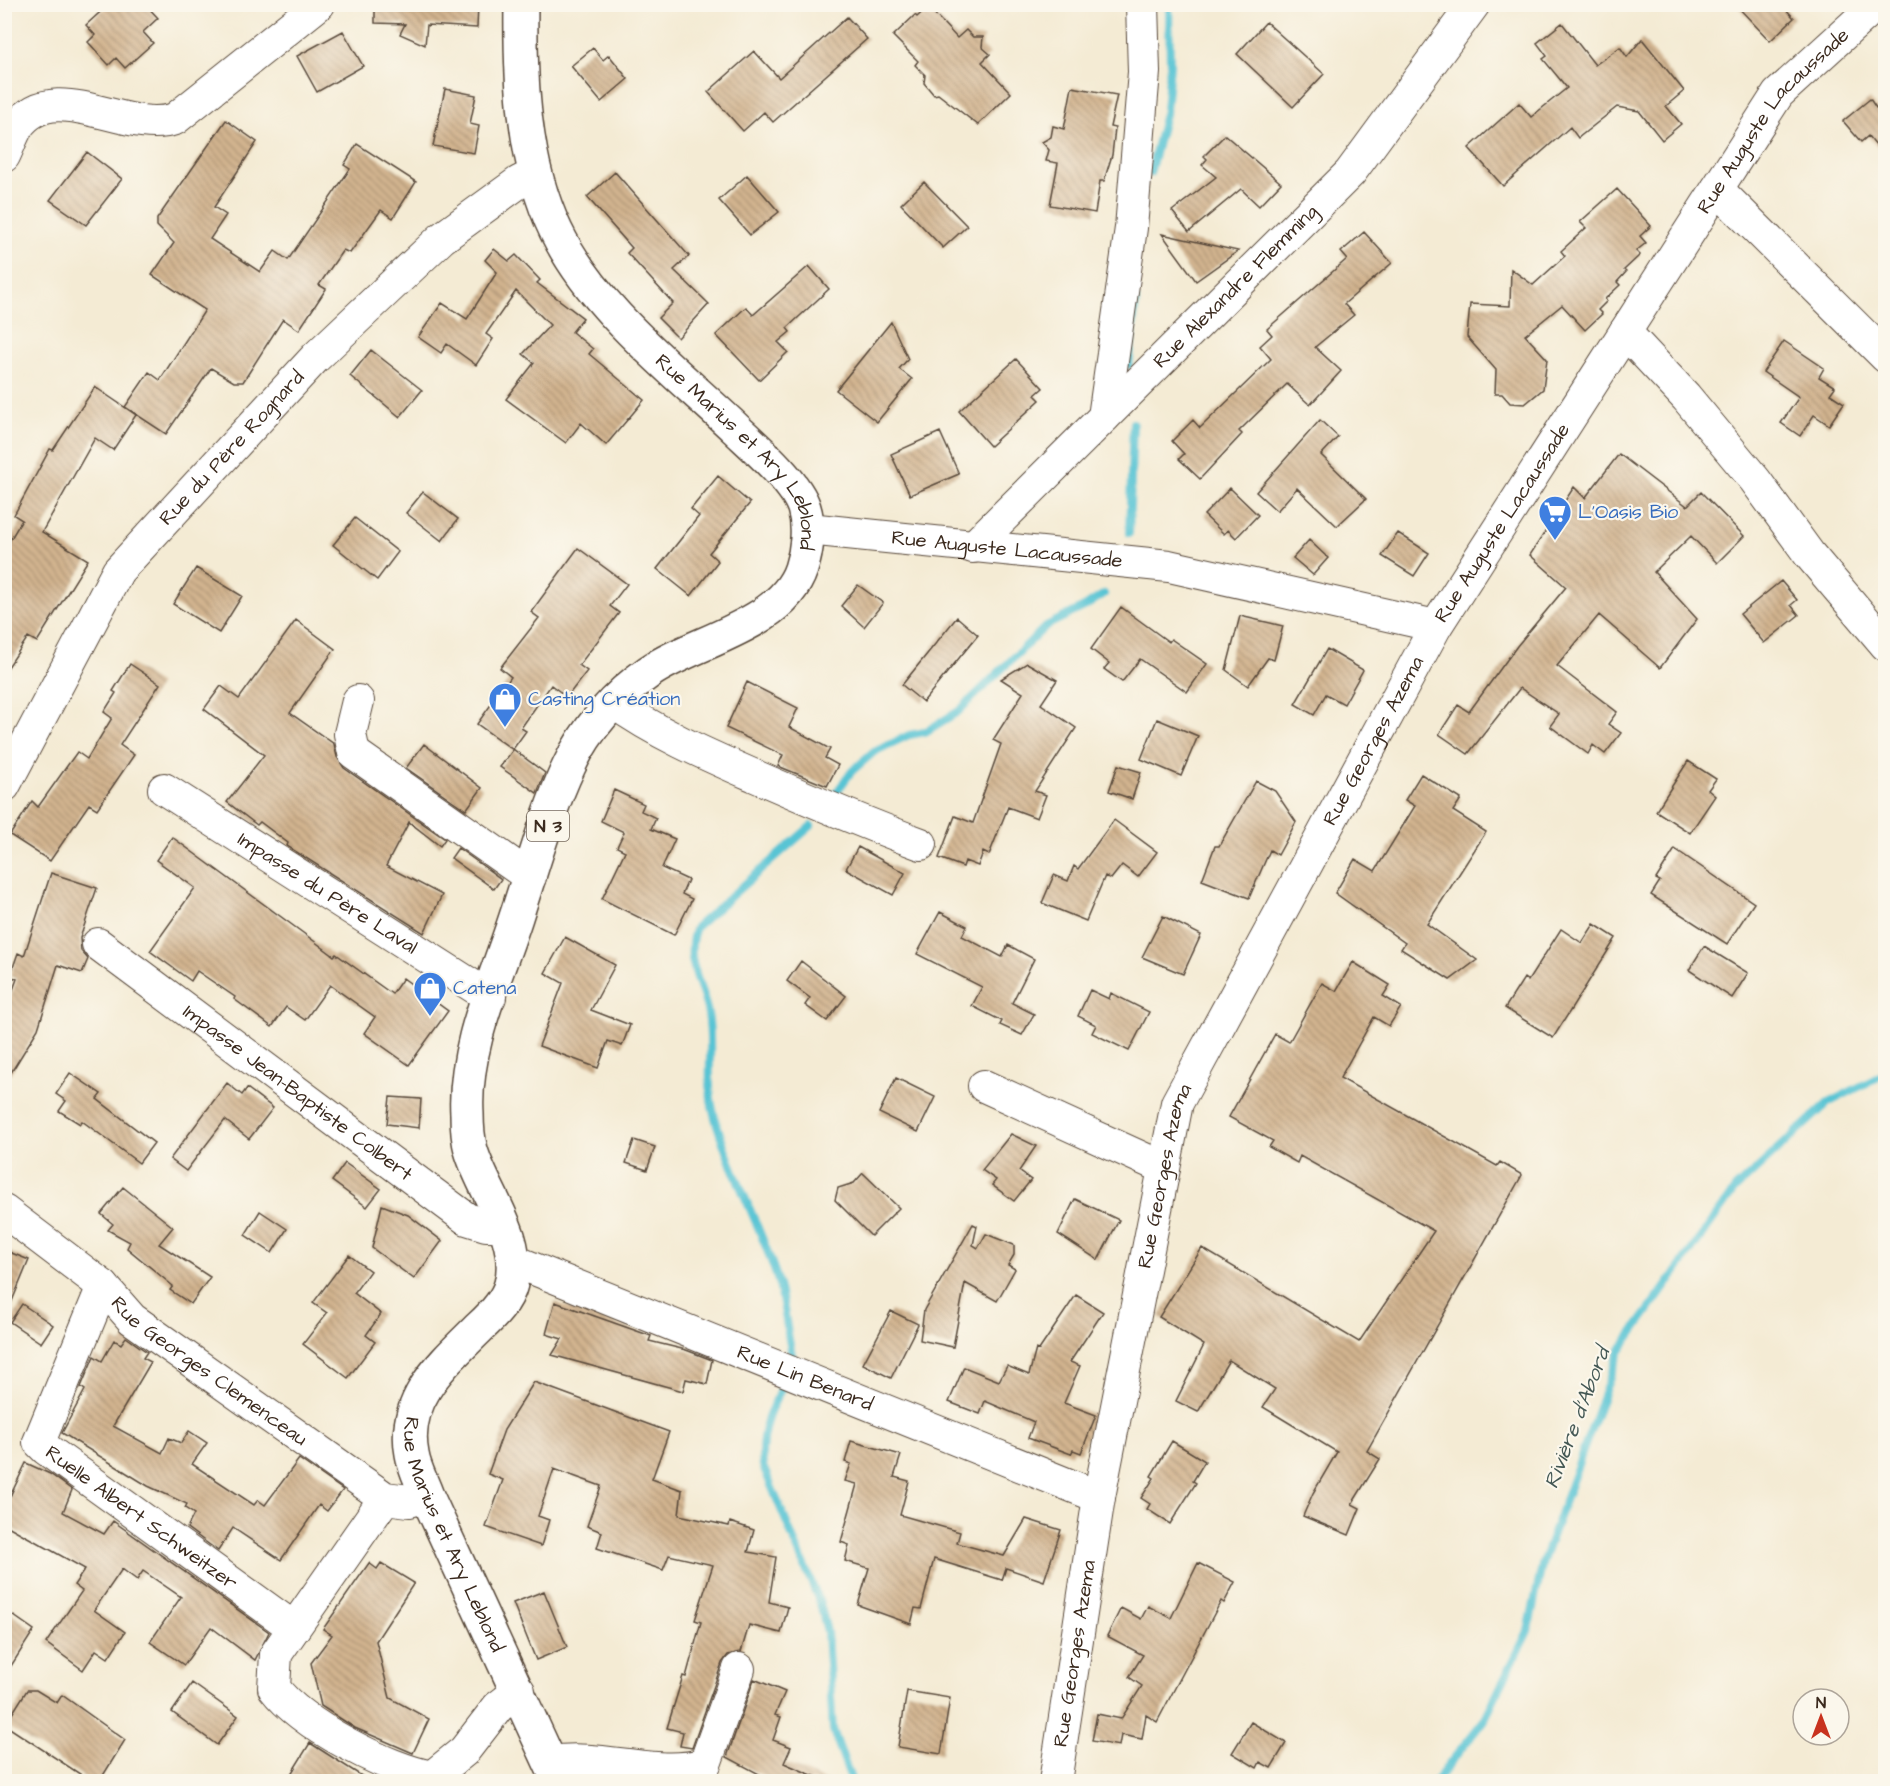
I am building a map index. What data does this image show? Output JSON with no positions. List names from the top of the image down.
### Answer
{
  "streets": {
    "main road": ["Rue Marius et Ary Leblond", "N 3"],
    "street": [
      "Rue Auguste Lacaussade",
      "Rue Alexandre Flemming",
      "Rue du Père Rognard",
      "Rue Georges Azema",
      "Impasse du Père Laval",
      "Impasse Jean-Baptiste Colbert",
      "Rue Georges Clemenceau",
      "Rue Lin Benard",
      "Ruelle Albert Schweitzer"
    ]
  },
  "crossings": [
    ["Rue Auguste Lacaussade", "Rue Alexandre Flemming"],
    ["Rue Auguste Lacaussade", "Rue Marius et Ary Leblond"],
    ["Rue Auguste Lacaussade", "Rue Georges Azema"],
    ["Rue du Père Rognard", "Rue Marius et Ary Leblond"],
    ["Rue Marius et Ary Leblond", "Impasse du Père Laval"],
    ["Rue Marius et Ary Leblond", "Impasse Jean-Baptiste Colbert"],
    ["Rue Marius et Ary Leblond", "Rue Lin Benard"],
    ["Rue Georges Azema", "Rue Lin Benard"],
    ["Rue Georges Clemenceau", "Ruelle Albert Schweitzer"]
  ],
  "water": ["Rivière d'Abord"],
  "places": {
    "supermarket": ["L'Oasis Bio"],
    "shop": ["Casting Création", "Catena"]
  },
  "north": "top"
}
